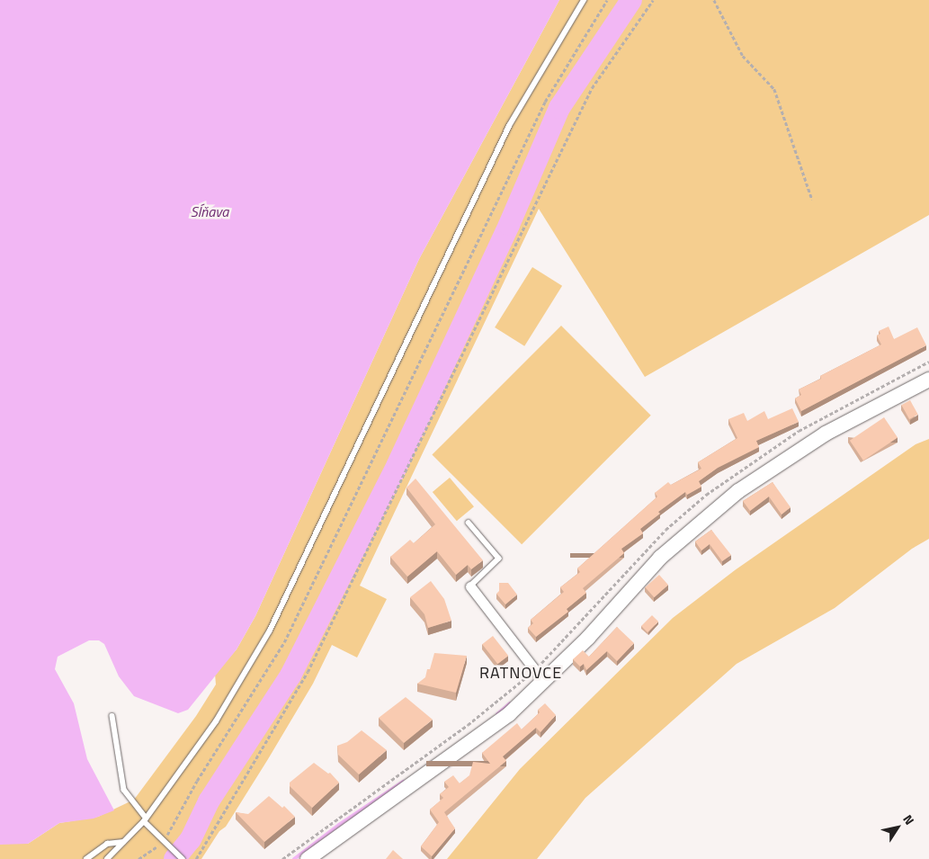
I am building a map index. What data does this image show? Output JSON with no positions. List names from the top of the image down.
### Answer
{
  "districts": ["RATNOVCE"],
  "water": ["Sĺňava"],
  "north": "top right"
}
